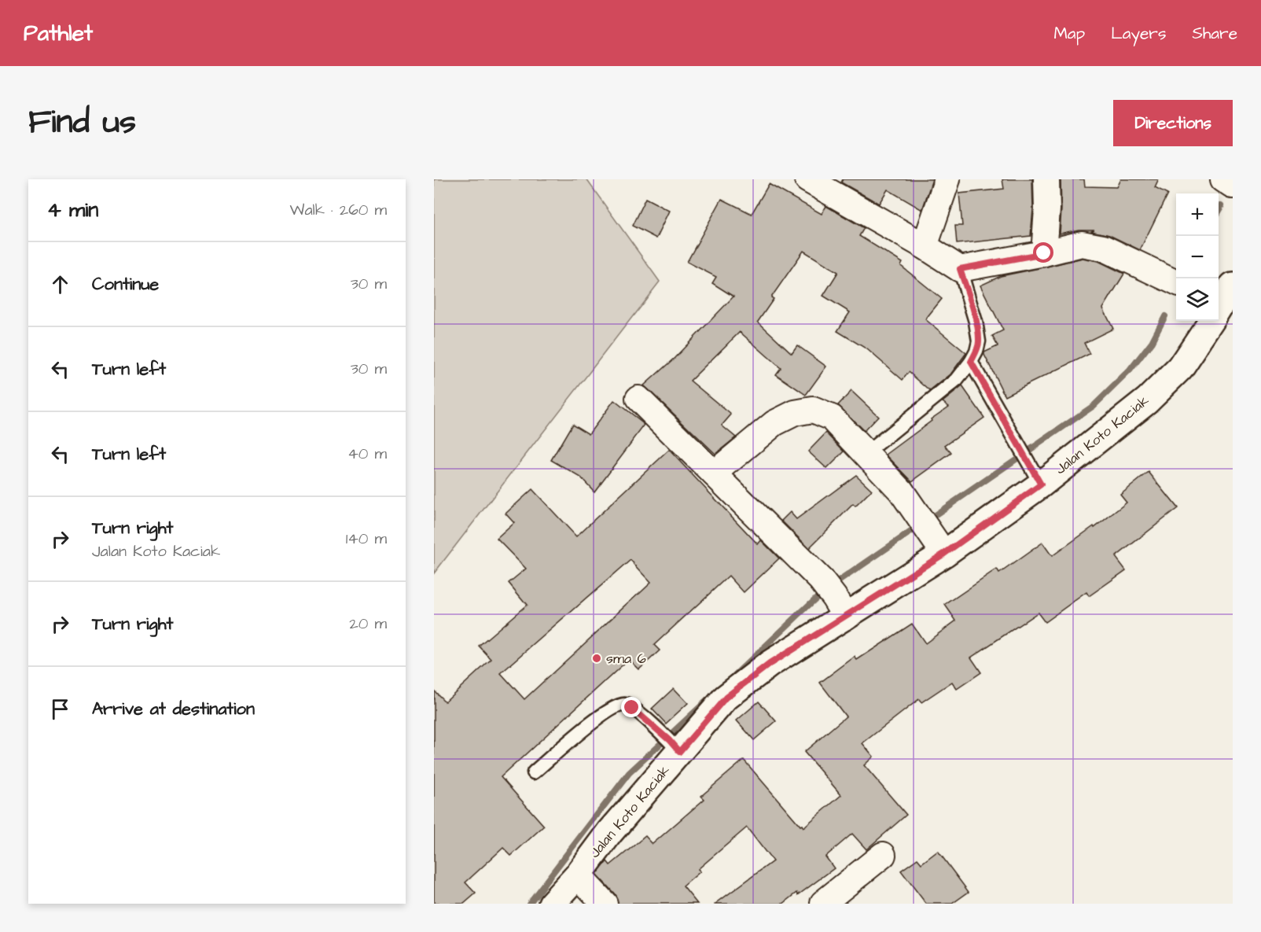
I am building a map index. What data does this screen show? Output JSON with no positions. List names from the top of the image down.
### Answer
{
  "streets": {
    "street": ["Jalan Koto Kaciak"]
  },
  "places": ["sma 6"],
  "page": {
    "header": "Pathlet",
    "nav": ["Map", "Layers", "Share"],
    "title": "Find us",
    "buttons": "Directions",
    "heading": ["4 min", "Walk · 260 m"],
    "map_buttons": ["+", "−"],
    "list": [
      ["Continue", "30 m"],
      ["Turn left", "30 m"],
      ["Turn left", "40 m"],
      ["Turn right", "Jalan Koto Kaciak", "140 m"],
      ["Turn right", "20 m"],
      "Arrive at destination"
    ]
  }
}
